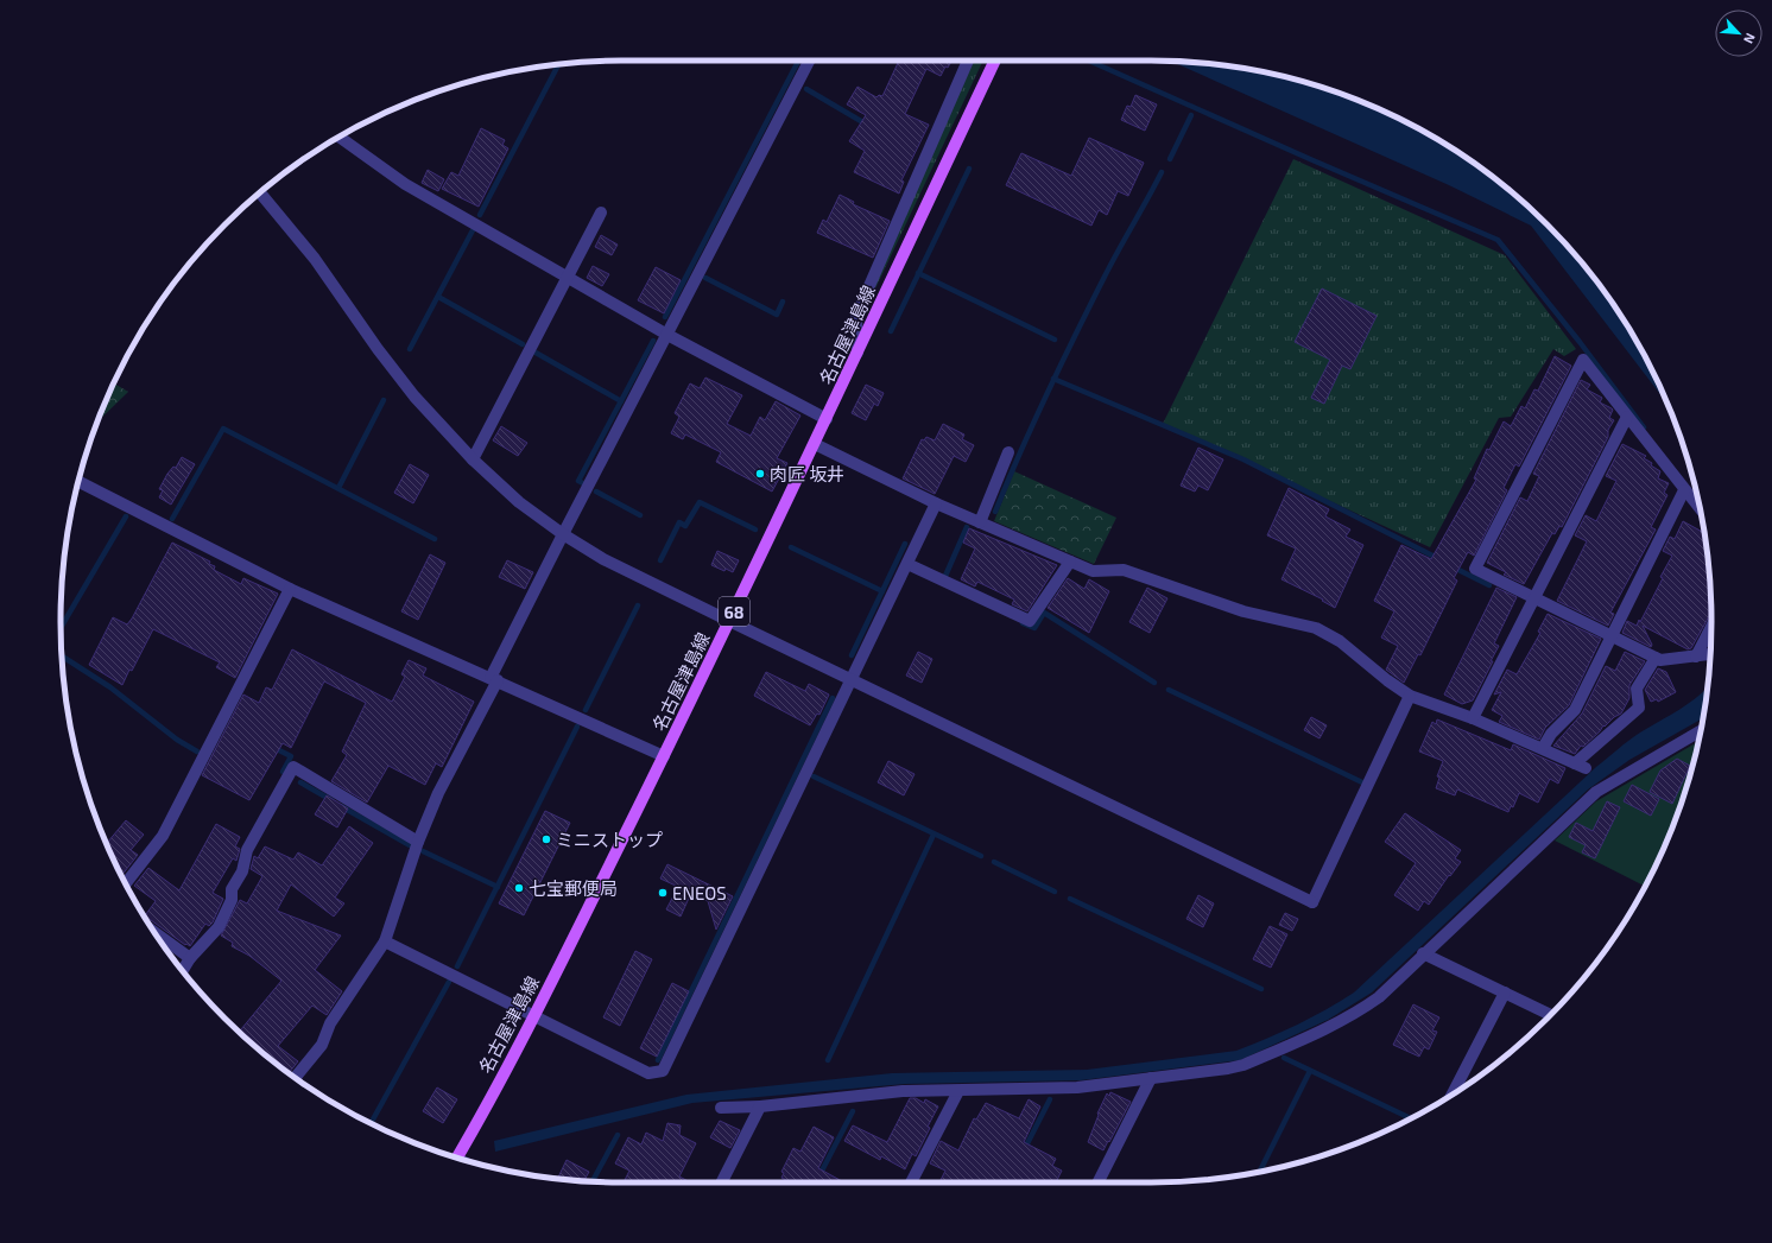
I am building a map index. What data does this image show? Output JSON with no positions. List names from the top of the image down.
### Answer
{
  "streets": {
    "main road": ["名古屋津島線", "68"]
  },
  "places": [
    "肉匠 坂井",
    "ミニストップ",
    "七宝郵便局",
    "ENEOS"
  ],
  "north": "bottom right"
}
